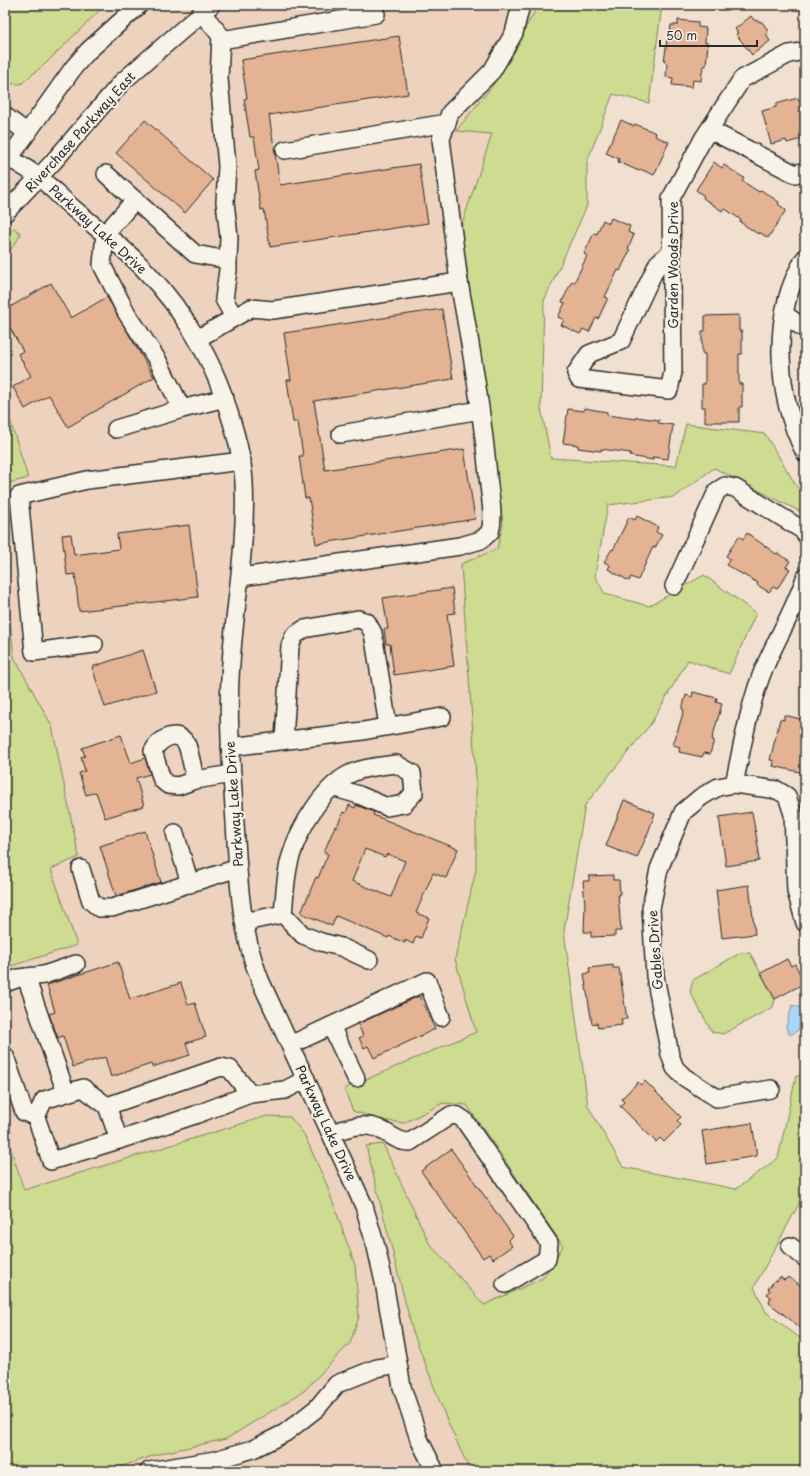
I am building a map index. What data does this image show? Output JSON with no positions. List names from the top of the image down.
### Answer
{
  "streets": {
    "street": [
      "Riverchase Parkway East",
      "Parkway Lake Drive",
      "Garden Woods Drive",
      "Gables Drive"
    ]
  },
  "crossings": [
    ["Riverchase Parkway East", "Parkway Lake Drive"]
  ],
  "scale_bar": "50 m"
}
